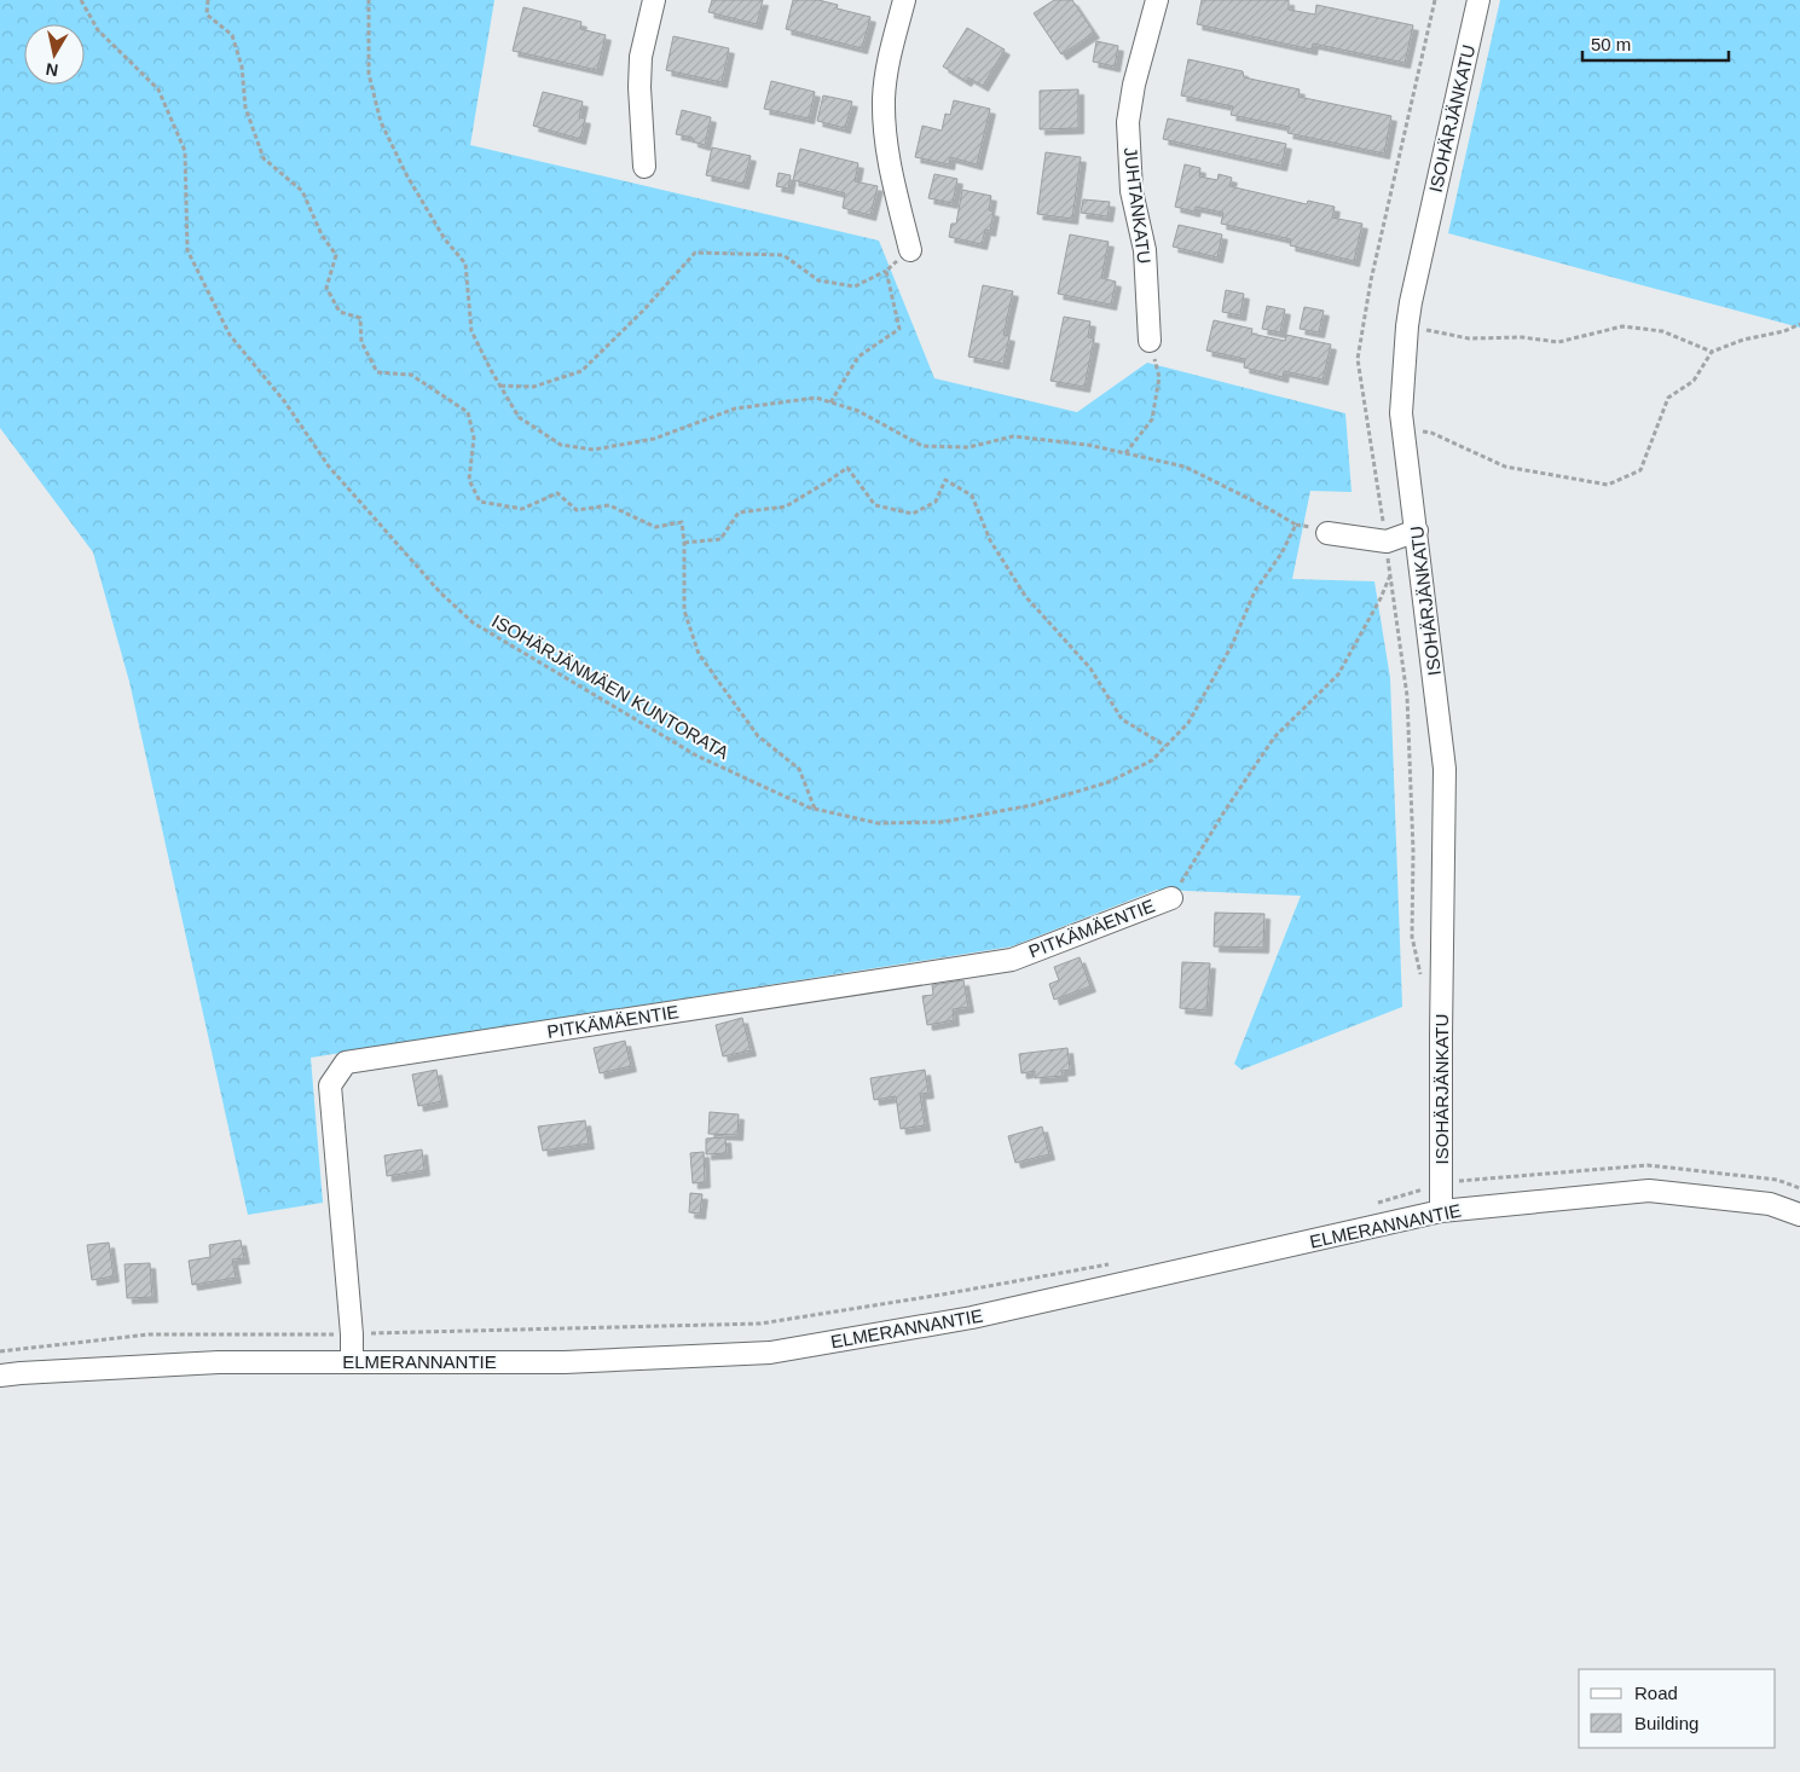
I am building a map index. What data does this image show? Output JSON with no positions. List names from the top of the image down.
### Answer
{
  "streets": {
    "street": [
      "ISOHÄRJÄNKATU",
      "JUHTANKATU",
      "PITKÄMÄENTIE",
      "ELMERANNANTIE"
    ],
    "path": ["ISOHÄRJÄNMÄEN KUNTORATA"]
  },
  "crossings": [
    ["ISOHÄRJÄNKATU", "ELMERANNANTIE"],
    ["PITKÄMÄENTIE", "ELMERANNANTIE"]
  ],
  "legend": ["Road", "Building"],
  "scale_bar": "50 m",
  "north": "bottom"
}
